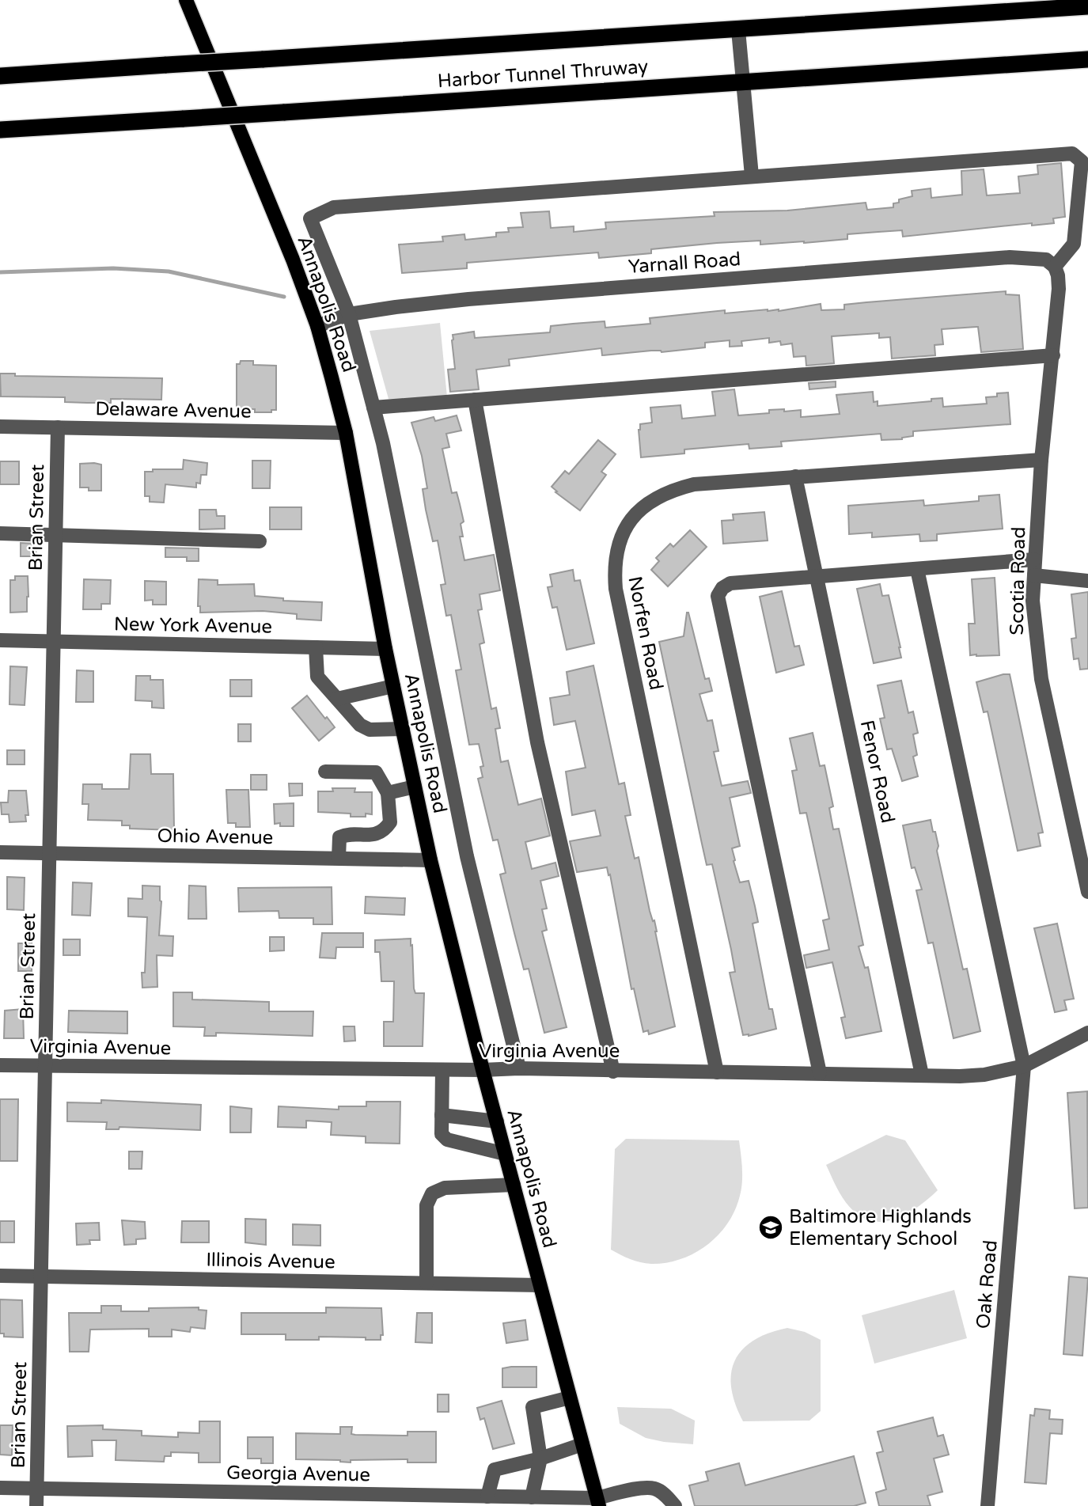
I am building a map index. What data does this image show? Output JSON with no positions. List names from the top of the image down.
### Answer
{
  "streets": {
    "highway": ["Harbor Tunnel Thruway"],
    "main road": ["Annapolis Road"],
    "street": [
      "Yarnall Road",
      "Delaware Avenue",
      "Brian Street",
      "Scotia Road",
      "New York Avenue",
      "Norfen Road",
      "Fenor Road",
      "Ohio Avenue",
      "Virginia Avenue",
      "Illinois Avenue",
      "Oak Road",
      "Georgia Avenue"
    ]
  },
  "crossings": [
    ["Yarnall Road", "Annapolis Road"],
    ["Yarnall Road", "Scotia Road"],
    ["Annapolis Road", "Delaware Avenue"],
    ["Annapolis Road", "New York Avenue"],
    ["Annapolis Road", "Ohio Avenue"],
    ["Annapolis Road", "Virginia Avenue"],
    ["Annapolis Road", "Illinois Avenue"],
    ["Annapolis Road", "Georgia Avenue"],
    ["Delaware Avenue", "Brian Street"],
    ["Brian Street", "New York Avenue"],
    ["Brian Street", "Ohio Avenue"],
    ["Brian Street", "Virginia Avenue"],
    ["Brian Street", "Illinois Avenue"],
    ["Brian Street", "Georgia Avenue"],
    ["Scotia Road", "Norfen Road"],
    ["Norfen Road", "Fenor Road"],
    ["Norfen Road", "Virginia Avenue"],
    ["Fenor Road", "Virginia Avenue"],
    ["Virginia Avenue", "Oak Road"]
  ],
  "places": {
    "school or university": ["Baltimore Highlands Elementary School"]
  }
}
